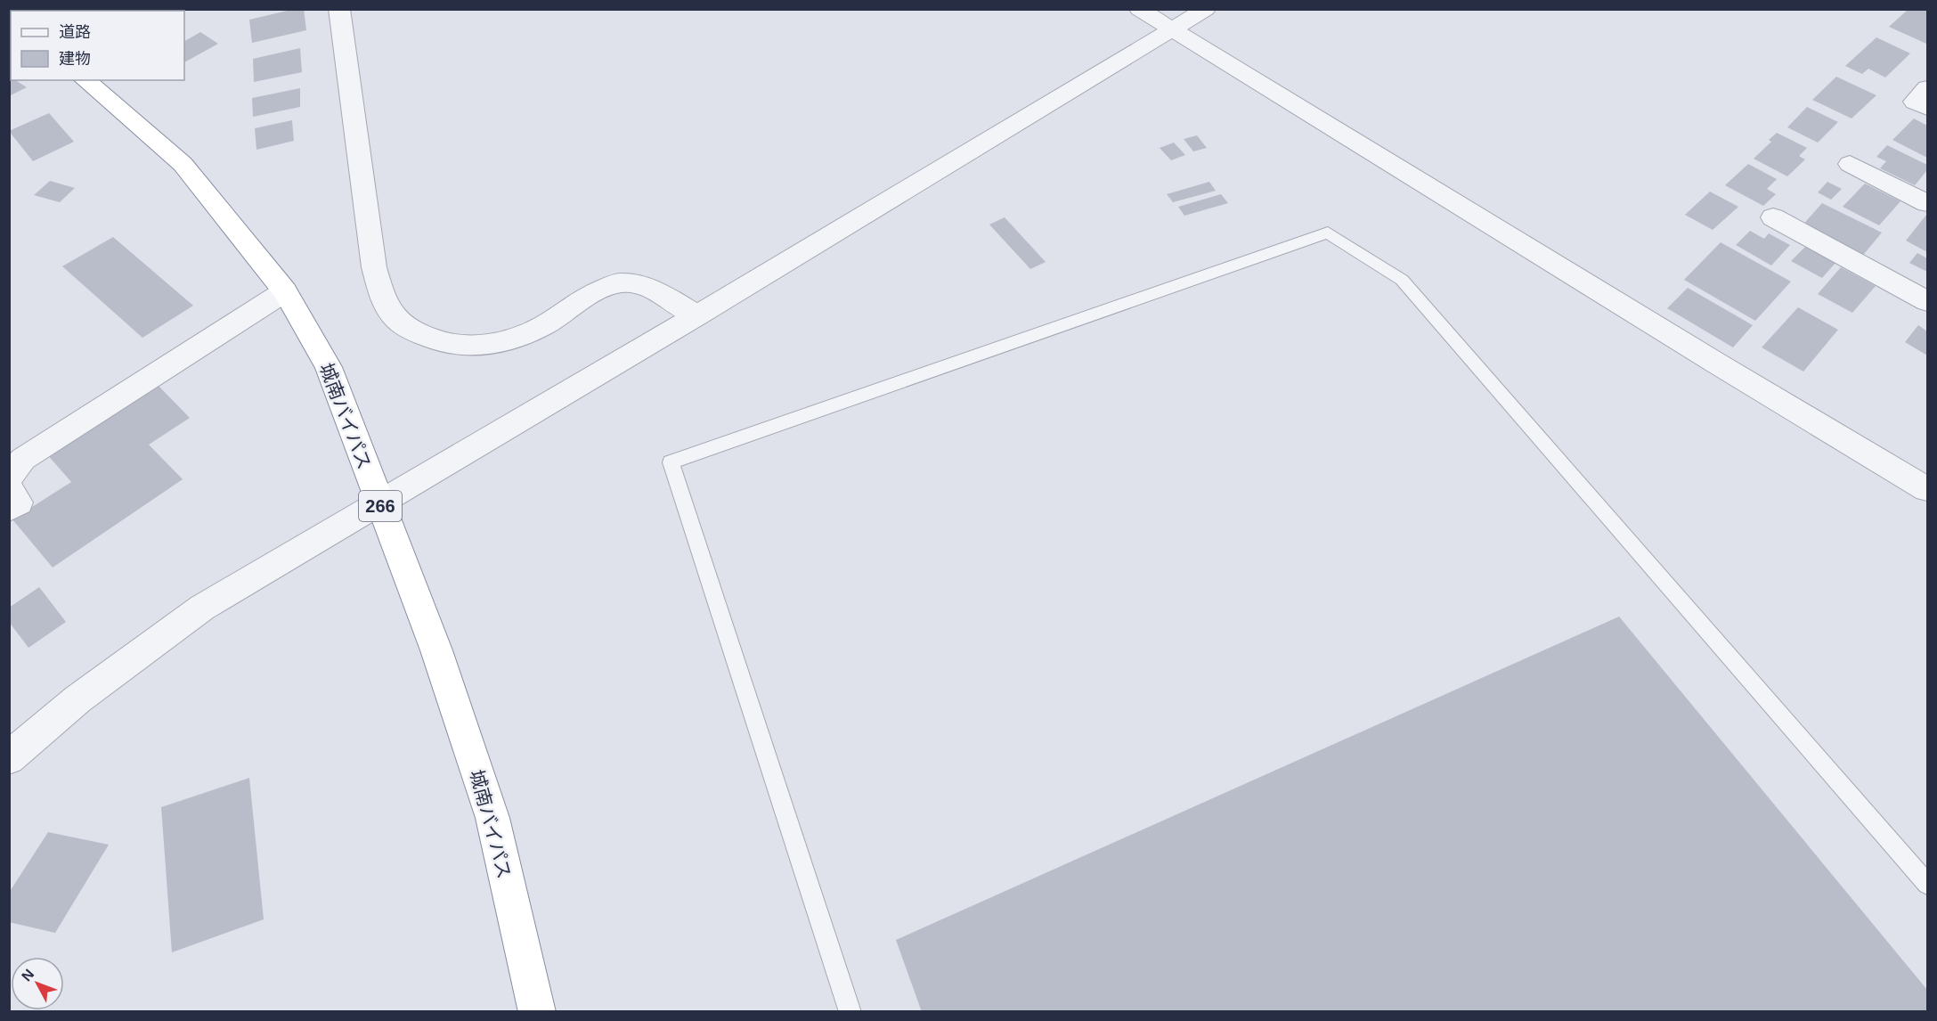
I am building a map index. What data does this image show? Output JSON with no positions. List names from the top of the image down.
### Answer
{
  "streets": {
    "highway": ["城南バイパス", "266"]
  },
  "legend": ["道路", "建物"],
  "north": "top left"
}
